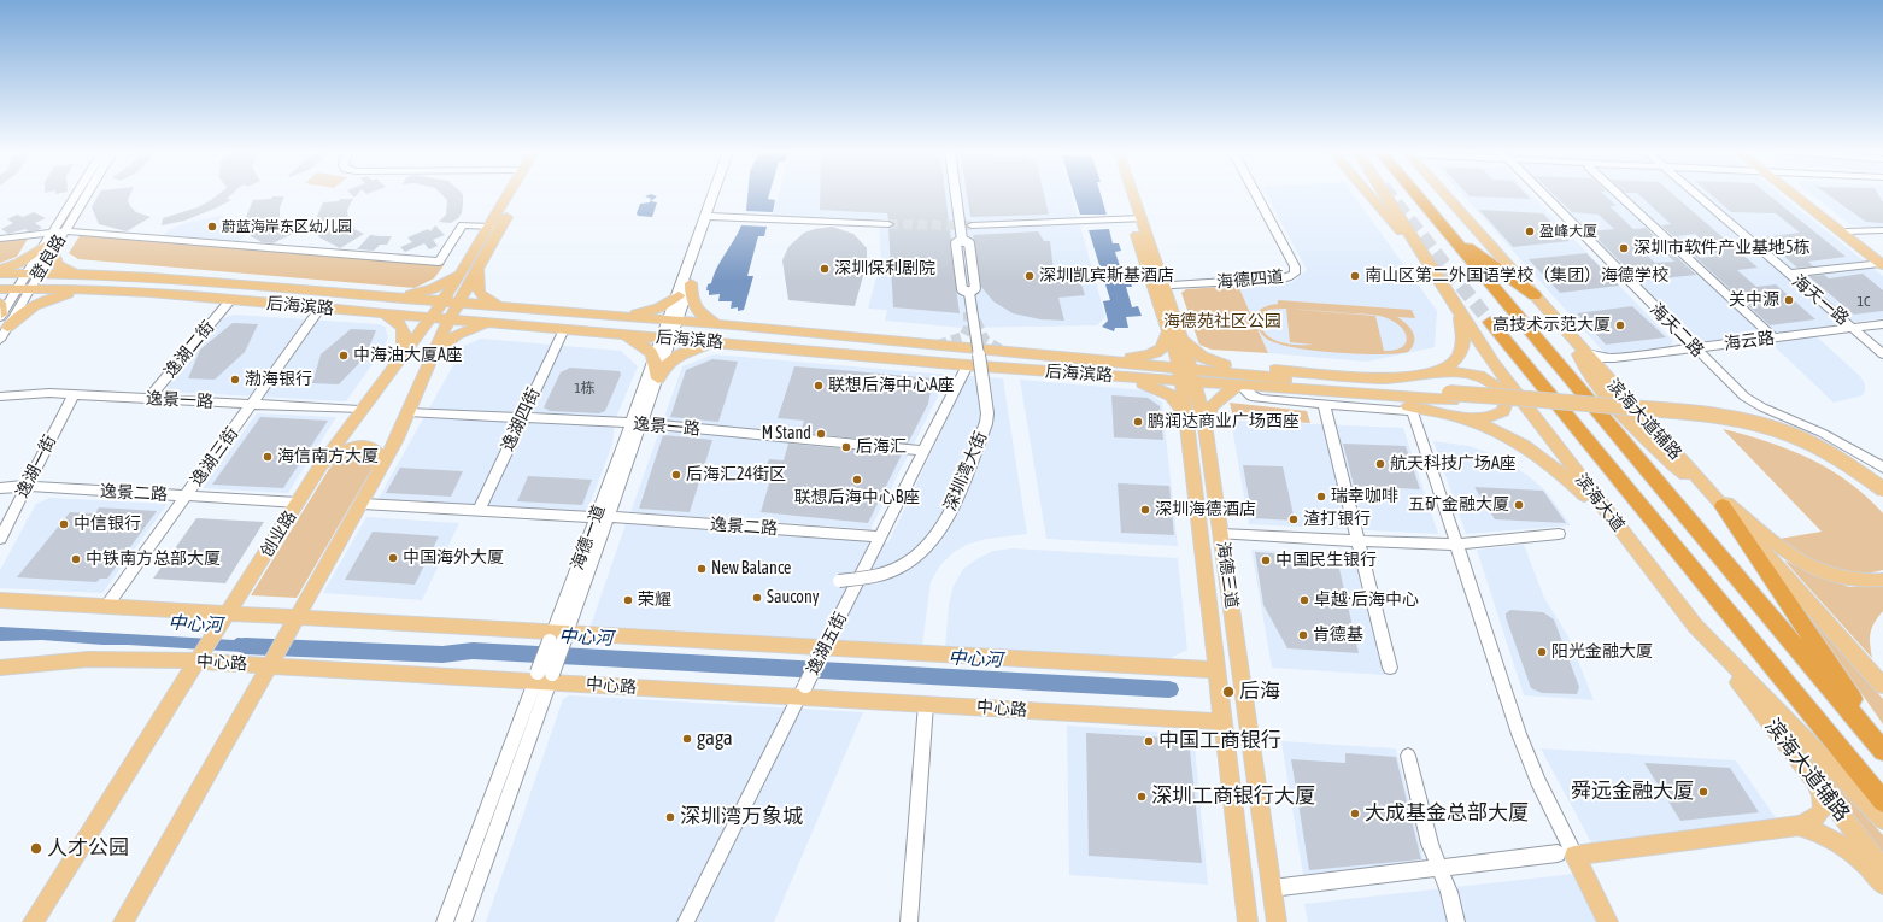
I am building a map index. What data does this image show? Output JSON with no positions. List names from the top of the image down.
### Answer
{
  "streets": {
    "highway": ["滨海大道"],
    "main road": [
      "后海滨路",
      "滨海大道辅路",
      "创业路",
      "海德三道",
      "中心路"
    ],
    "street": [
      "登良路",
      "海德四道",
      "海天一路",
      "海天二路",
      "海云路",
      "逸湖二街",
      "逸景一路",
      "逸湖四街",
      "逸湖三街",
      "逸湖一街",
      "深圳湾大街",
      "逸景二路",
      "海德一道",
      "逸湖五街"
    ]
  },
  "crossings": [
    ["登良路", "后海滨路"],
    ["海德四道", "海德三道"],
    ["海天一路", "海云路"],
    ["后海滨路", "逸湖二街"],
    ["后海滨路", "逸湖四街"],
    ["后海滨路", "逸湖三街"],
    ["后海滨路", "创业路"],
    ["后海滨路", "海德一道"],
    ["后海滨路", "海德三道"],
    ["后海滨路", "逸湖五街"],
    ["海天二路", "海云路"],
    ["海云路", "滨海大道辅路"],
    ["逸湖二街", "逸景一路"],
    ["逸景一路", "逸湖四街"],
    ["逸景一路", "逸湖三街"],
    ["逸景一路", "逸湖一街"],
    ["逸景一路", "创业路"],
    ["逸景一路", "海德一道"],
    ["逸景一路", "逸湖五街"],
    ["逸湖四街", "逸景二路"],
    ["滨海大道辅路", "滨海大道"],
    ["逸湖三街", "逸景二路"],
    ["逸湖一街", "逸景二路"],
    ["逸景二路", "创业路"],
    ["逸景二路", "海德一道"],
    ["逸景二路", "逸湖五街"],
    ["创业路", "中心路"],
    ["海德一道", "中心路"],
    ["海德三道", "中心路"],
    ["逸湖五街", "中心路"]
  ],
  "water": ["中心河"],
  "parks": ["海德苑社区公园"],
  "places": [
    "蔚蓝海岸东区幼儿园",
    "盈峰大厦",
    "深圳市软件产业基地5栋",
    "深圳保利剧院",
    "深圳凯宾斯基酒店",
    "南山区第二外国语学校（集团）海德学校",
    "关中源",
    "高技术示范大厦",
    "中海油大厦A座",
    "渤海银行",
    "联想后海中心A座",
    "鹏润达商业广场西座",
    "M Stand",
    "后海汇",
    "海信南方大厦",
    "航天科技广场A座",
    "后海汇24街区",
    "联想后海中心B座",
    "瑞幸咖啡",
    "五矿金融大厦",
    "深圳海德酒店",
    "渣打银行",
    "中信银行",
    "中国海外大厦",
    "中铁南方总部大厦",
    "中国民生银行",
    "New Balance",
    "Saucony",
    "荣耀",
    "卓越·后海中心",
    "肯德基",
    "阳光金融大厦",
    "后海",
    "gaga",
    "中国工商银行",
    "舜远金融大厦",
    "深圳工商银行大厦",
    "大成基金总部大厦",
    "深圳湾万象城",
    "人才公园"
  ],
  "house_numbers": ["1C", "1栋"]
}
